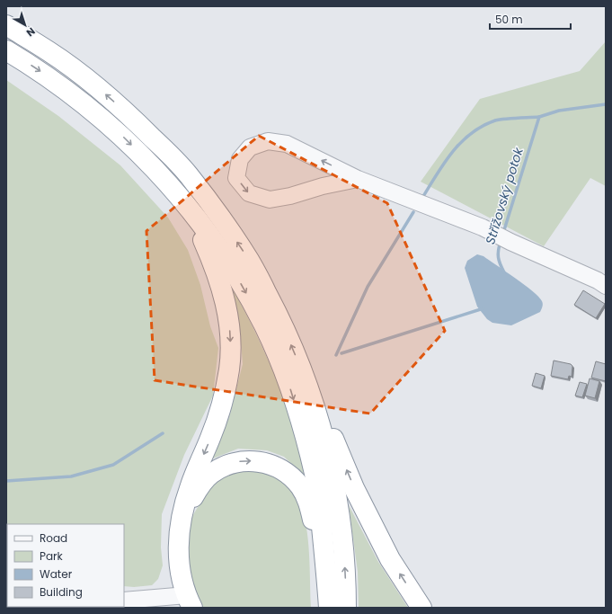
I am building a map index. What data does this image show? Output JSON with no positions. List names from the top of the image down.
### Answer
{
  "water": ["Střížovský potok"],
  "legend": [
    "Road",
    "Park",
    "Water",
    "Building"
  ],
  "scale_bar": "50 m",
  "north": "bottom right"
}
